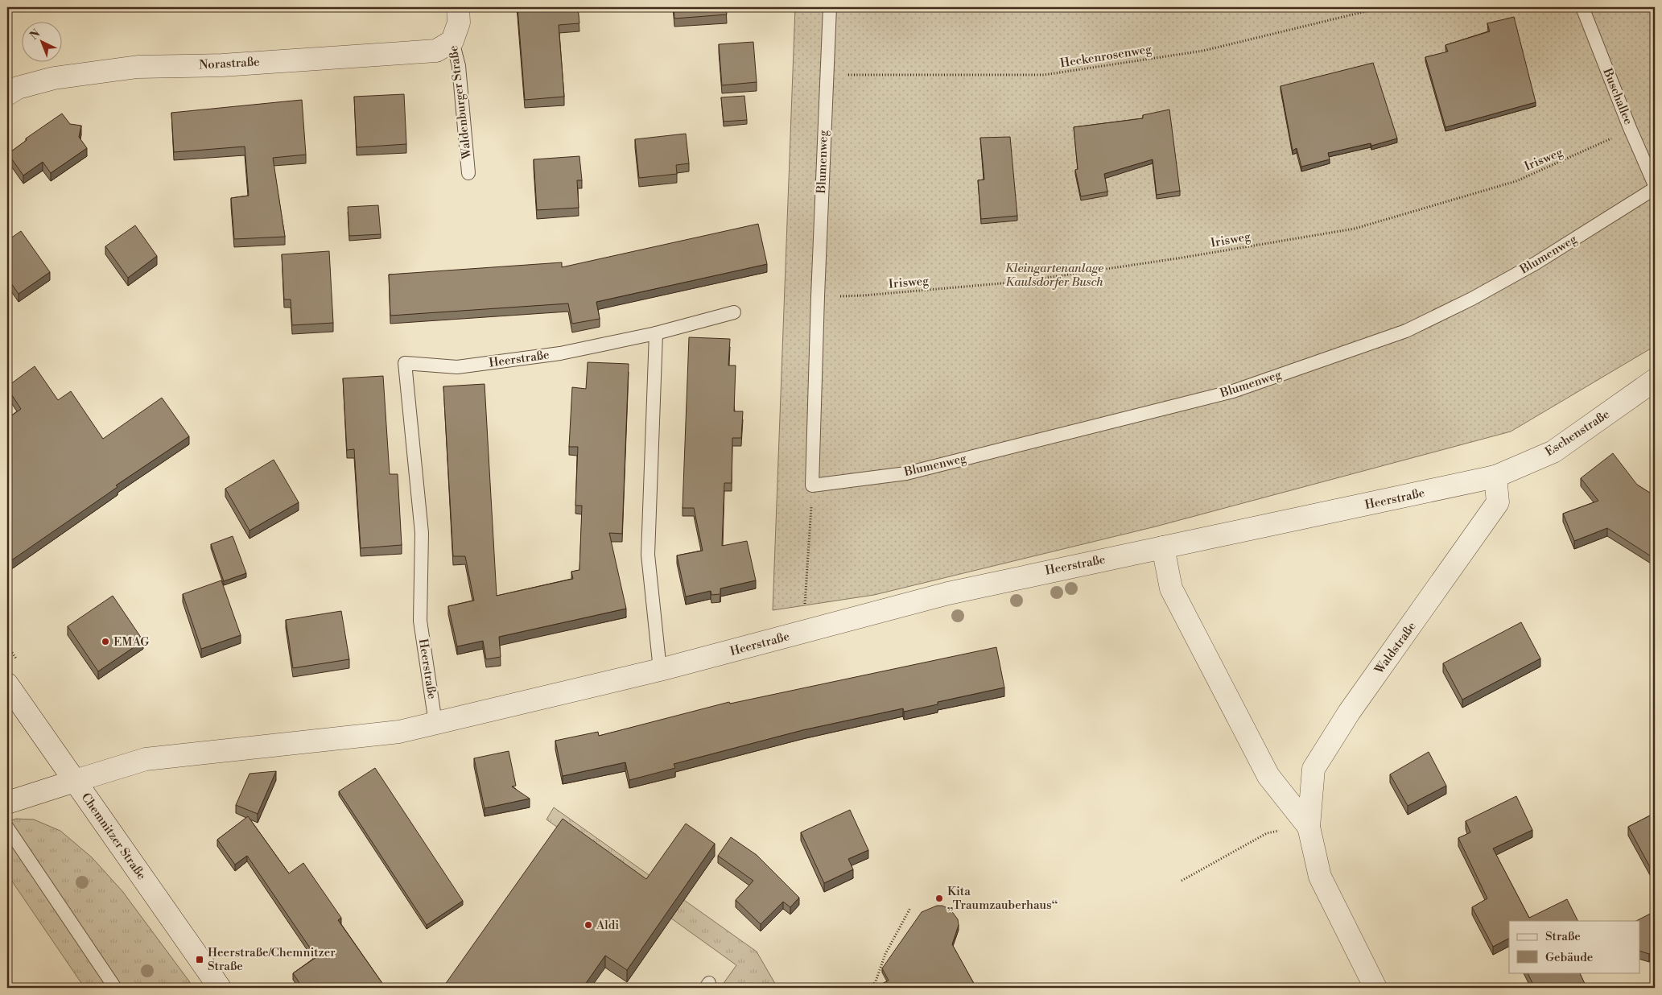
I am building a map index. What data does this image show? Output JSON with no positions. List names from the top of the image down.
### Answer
{
  "streets": {
    "street": [
      "Norastraße",
      "Waldenburger Straße",
      "Heerstraße",
      "Eschenstraße",
      "Waldstraße",
      "Chemnitzer Straße"
    ],
    "lane": ["Buschallee", "Blumenweg"],
    "path": ["Heckenrosenweg", "Irisweg"]
  },
  "crossings": [
    ["Heckenrosenweg", "Blumenweg"],
    ["Norastraße", "Waldenburger Straße"],
    ["Buschallee", "Irisweg"],
    ["Irisweg", "Blumenweg"],
    ["Heerstraße", "Eschenstraße"],
    ["Heerstraße", "Waldstraße"],
    ["Heerstraße", "Chemnitzer Straße"],
    ["Eschenstraße", "Waldstraße"]
  ],
  "parks": ["Kleingartenanlage Kaulsdorfer Busch"],
  "places": {
    "other": ["EMAG", "Kita „Traumzauberhaus“", "Aldi"],
    "transit": ["Heerstraße/Chemnitzer Straße"]
  },
  "legend": ["Straße", "Gebäude"],
  "north": "top left"
}
